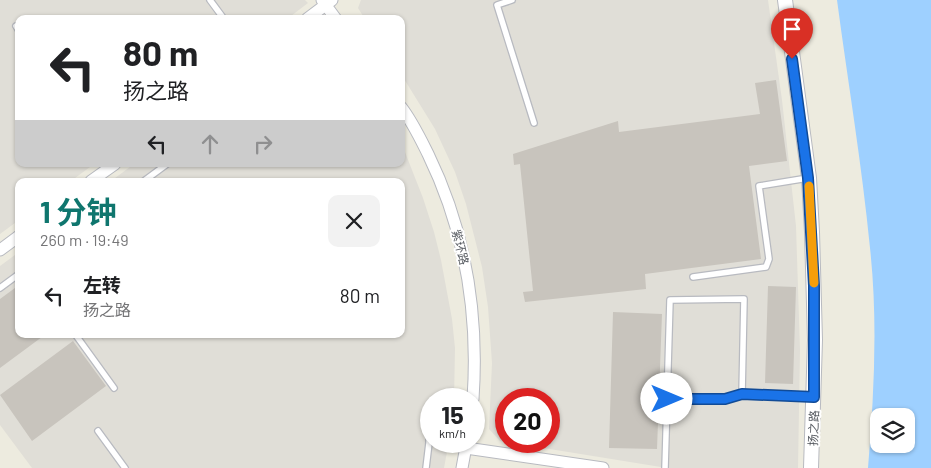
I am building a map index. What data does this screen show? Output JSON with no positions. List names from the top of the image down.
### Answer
{
  "streets": {
    "street": ["紫环路", "扬之路"]
  },
  "page": {
    "turn": ["80 m", "扬之路"],
    "heading": ["1 分钟", "260 m · 19:49"],
    "list": [
      {
        "name": "左转",
        "note": "扬之路",
        "value": "80 m"
      }
    ],
    "speed": "15 km/h",
    "limit": "20"
  }
}
